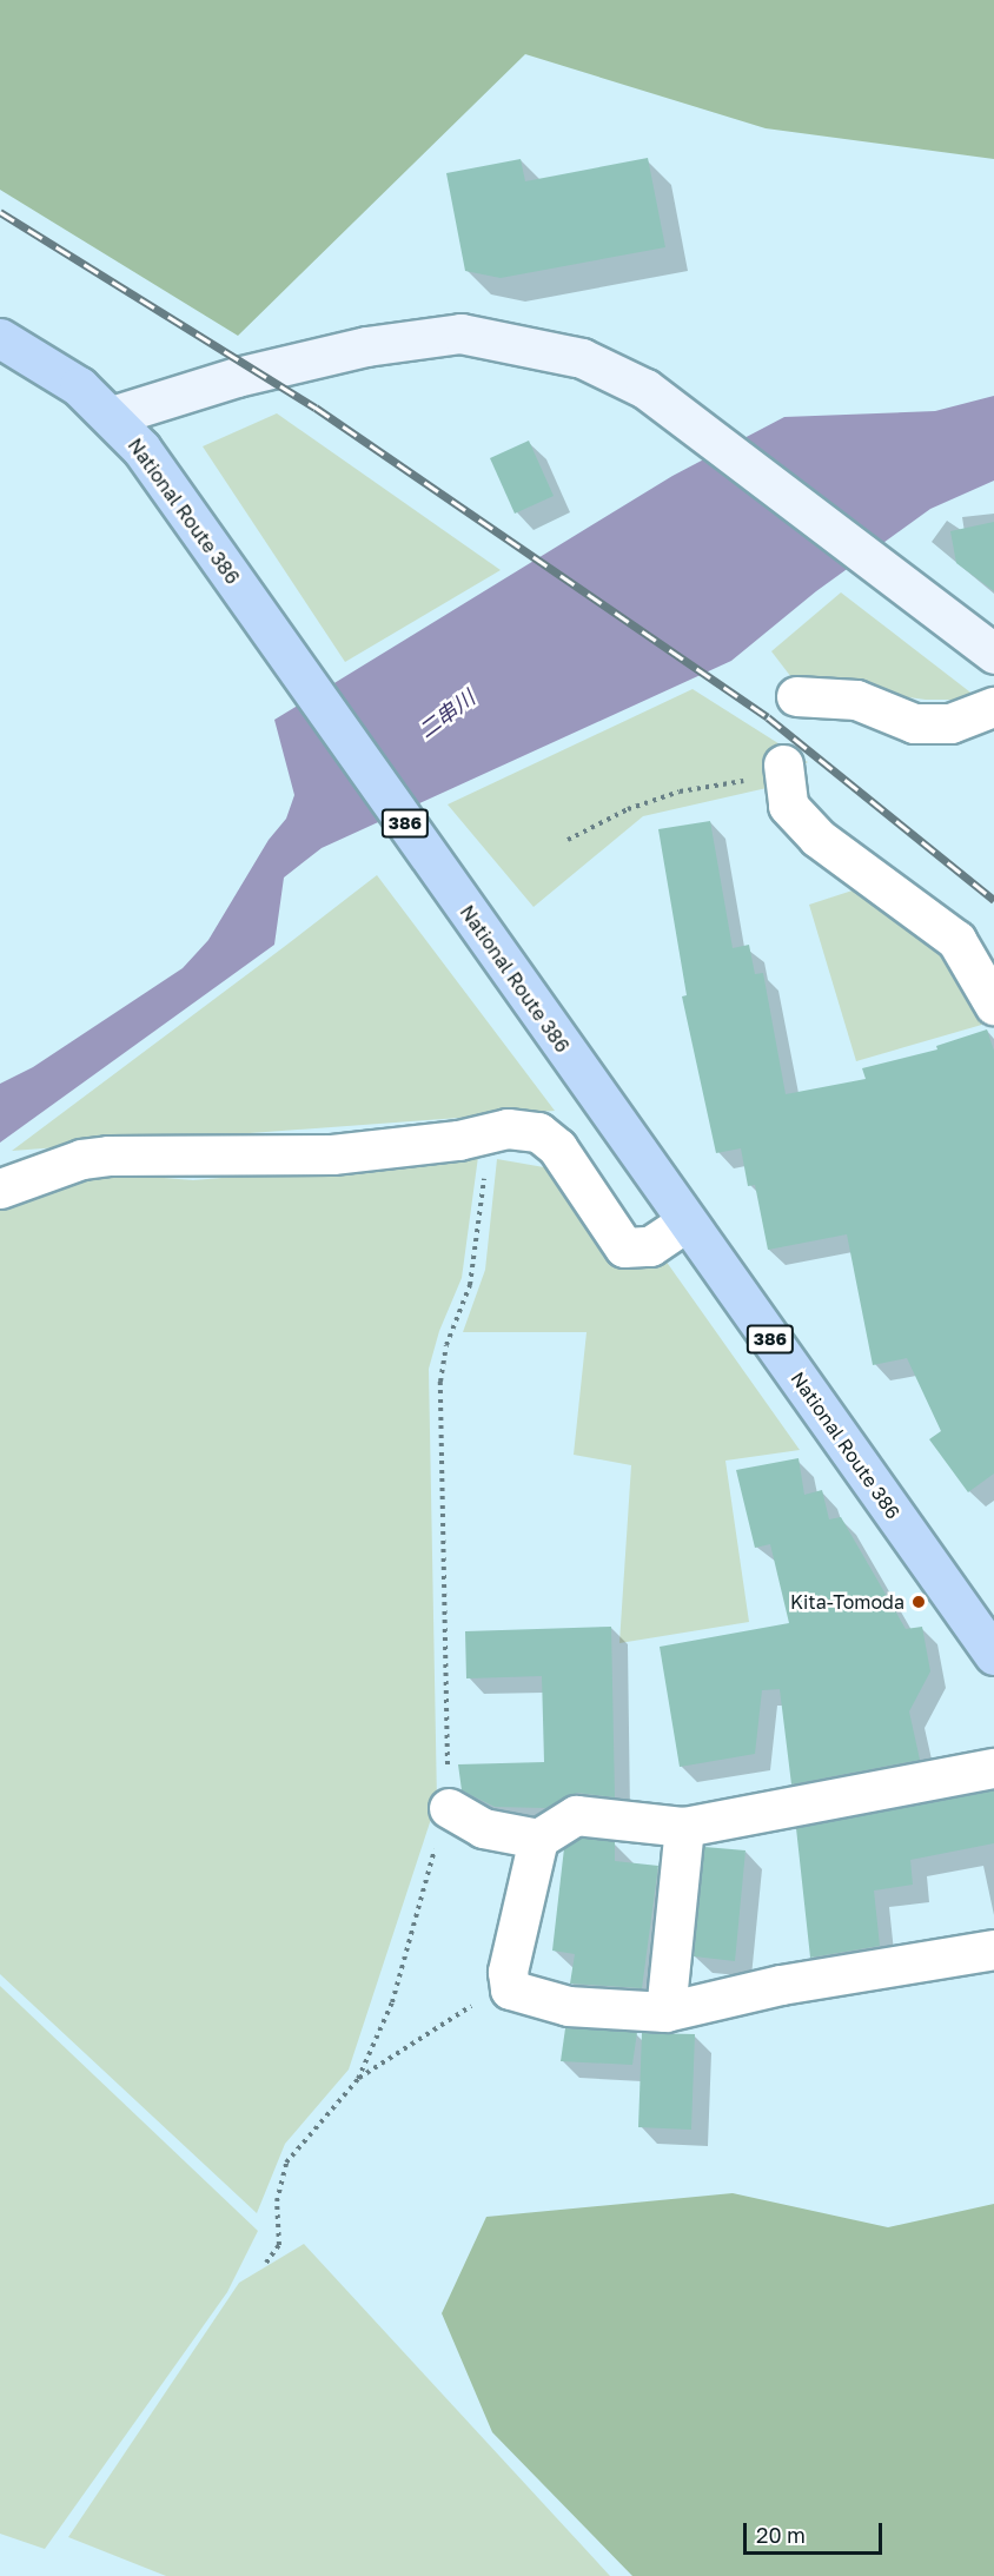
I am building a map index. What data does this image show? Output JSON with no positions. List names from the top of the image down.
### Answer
{
  "streets": {
    "highway": ["National Route 386", "386"]
  },
  "water": ["二串川"],
  "places": ["Kita-Tomoda"],
  "scale_bar": "20 m"
}
